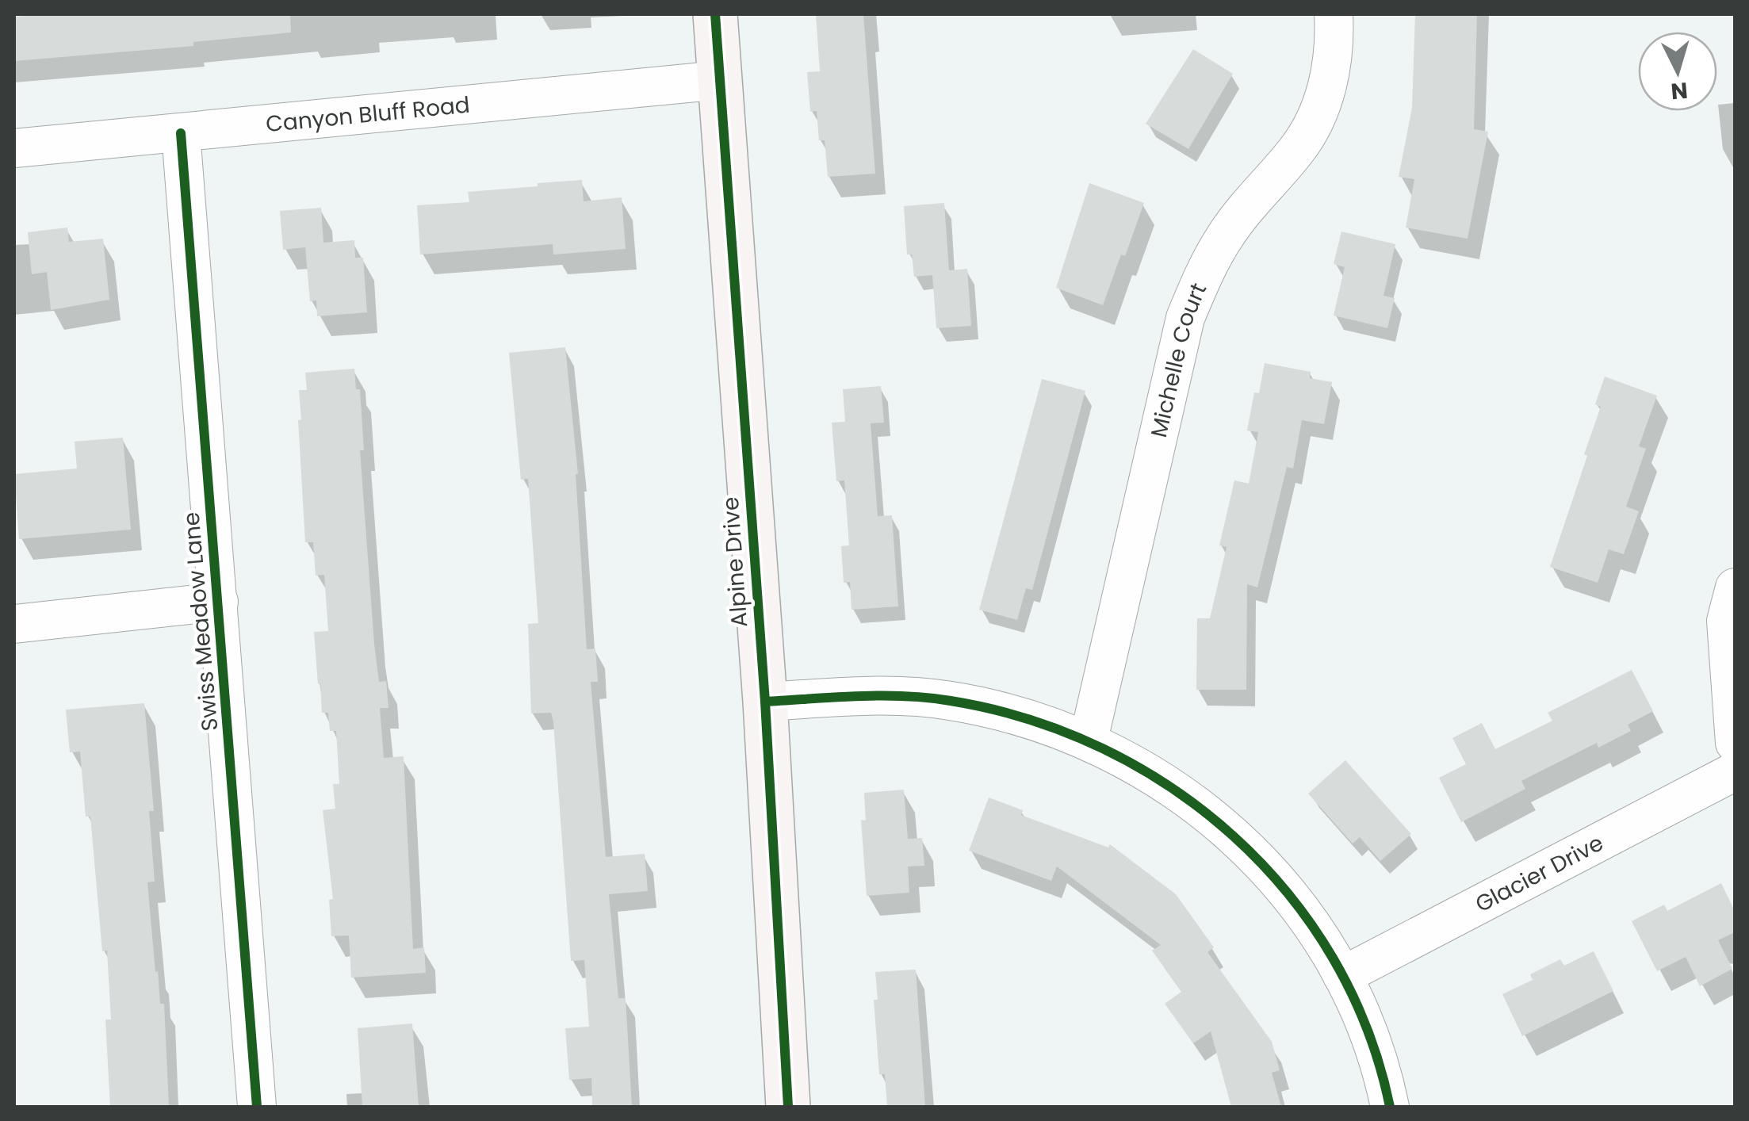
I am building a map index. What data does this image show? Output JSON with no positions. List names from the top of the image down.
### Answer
{
  "streets": {
    "street": [
      "Canyon Bluff Road",
      "Michelle Court",
      "Alpine Drive",
      "Swiss Meadow Lane",
      "Glacier Drive"
    ]
  },
  "crossings": [
    ["Canyon Bluff Road", "Alpine Drive"],
    ["Canyon Bluff Road", "Swiss Meadow Lane"]
  ],
  "north": "bottom"
}
